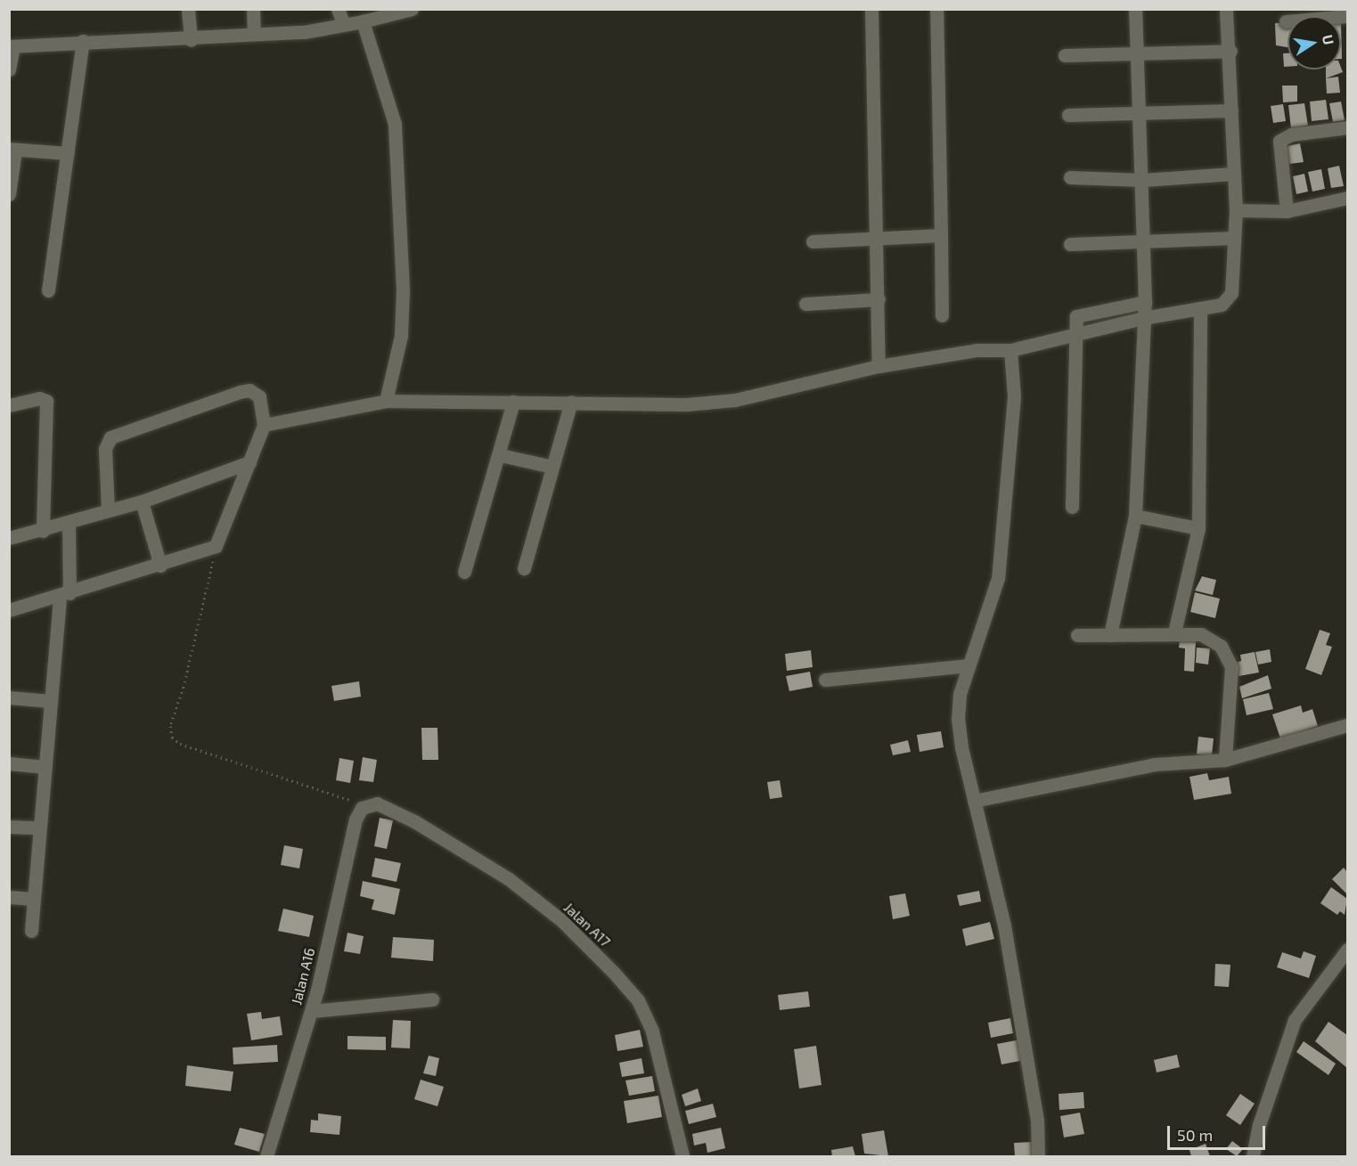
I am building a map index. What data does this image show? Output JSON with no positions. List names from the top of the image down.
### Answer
{
  "streets": {
    "street": ["Jalan A17", "Jalan A16"]
  },
  "crossings": [
    ["Jalan A17", "Jalan A16"]
  ],
  "scale_bar": "50 m",
  "north": "right"
}
